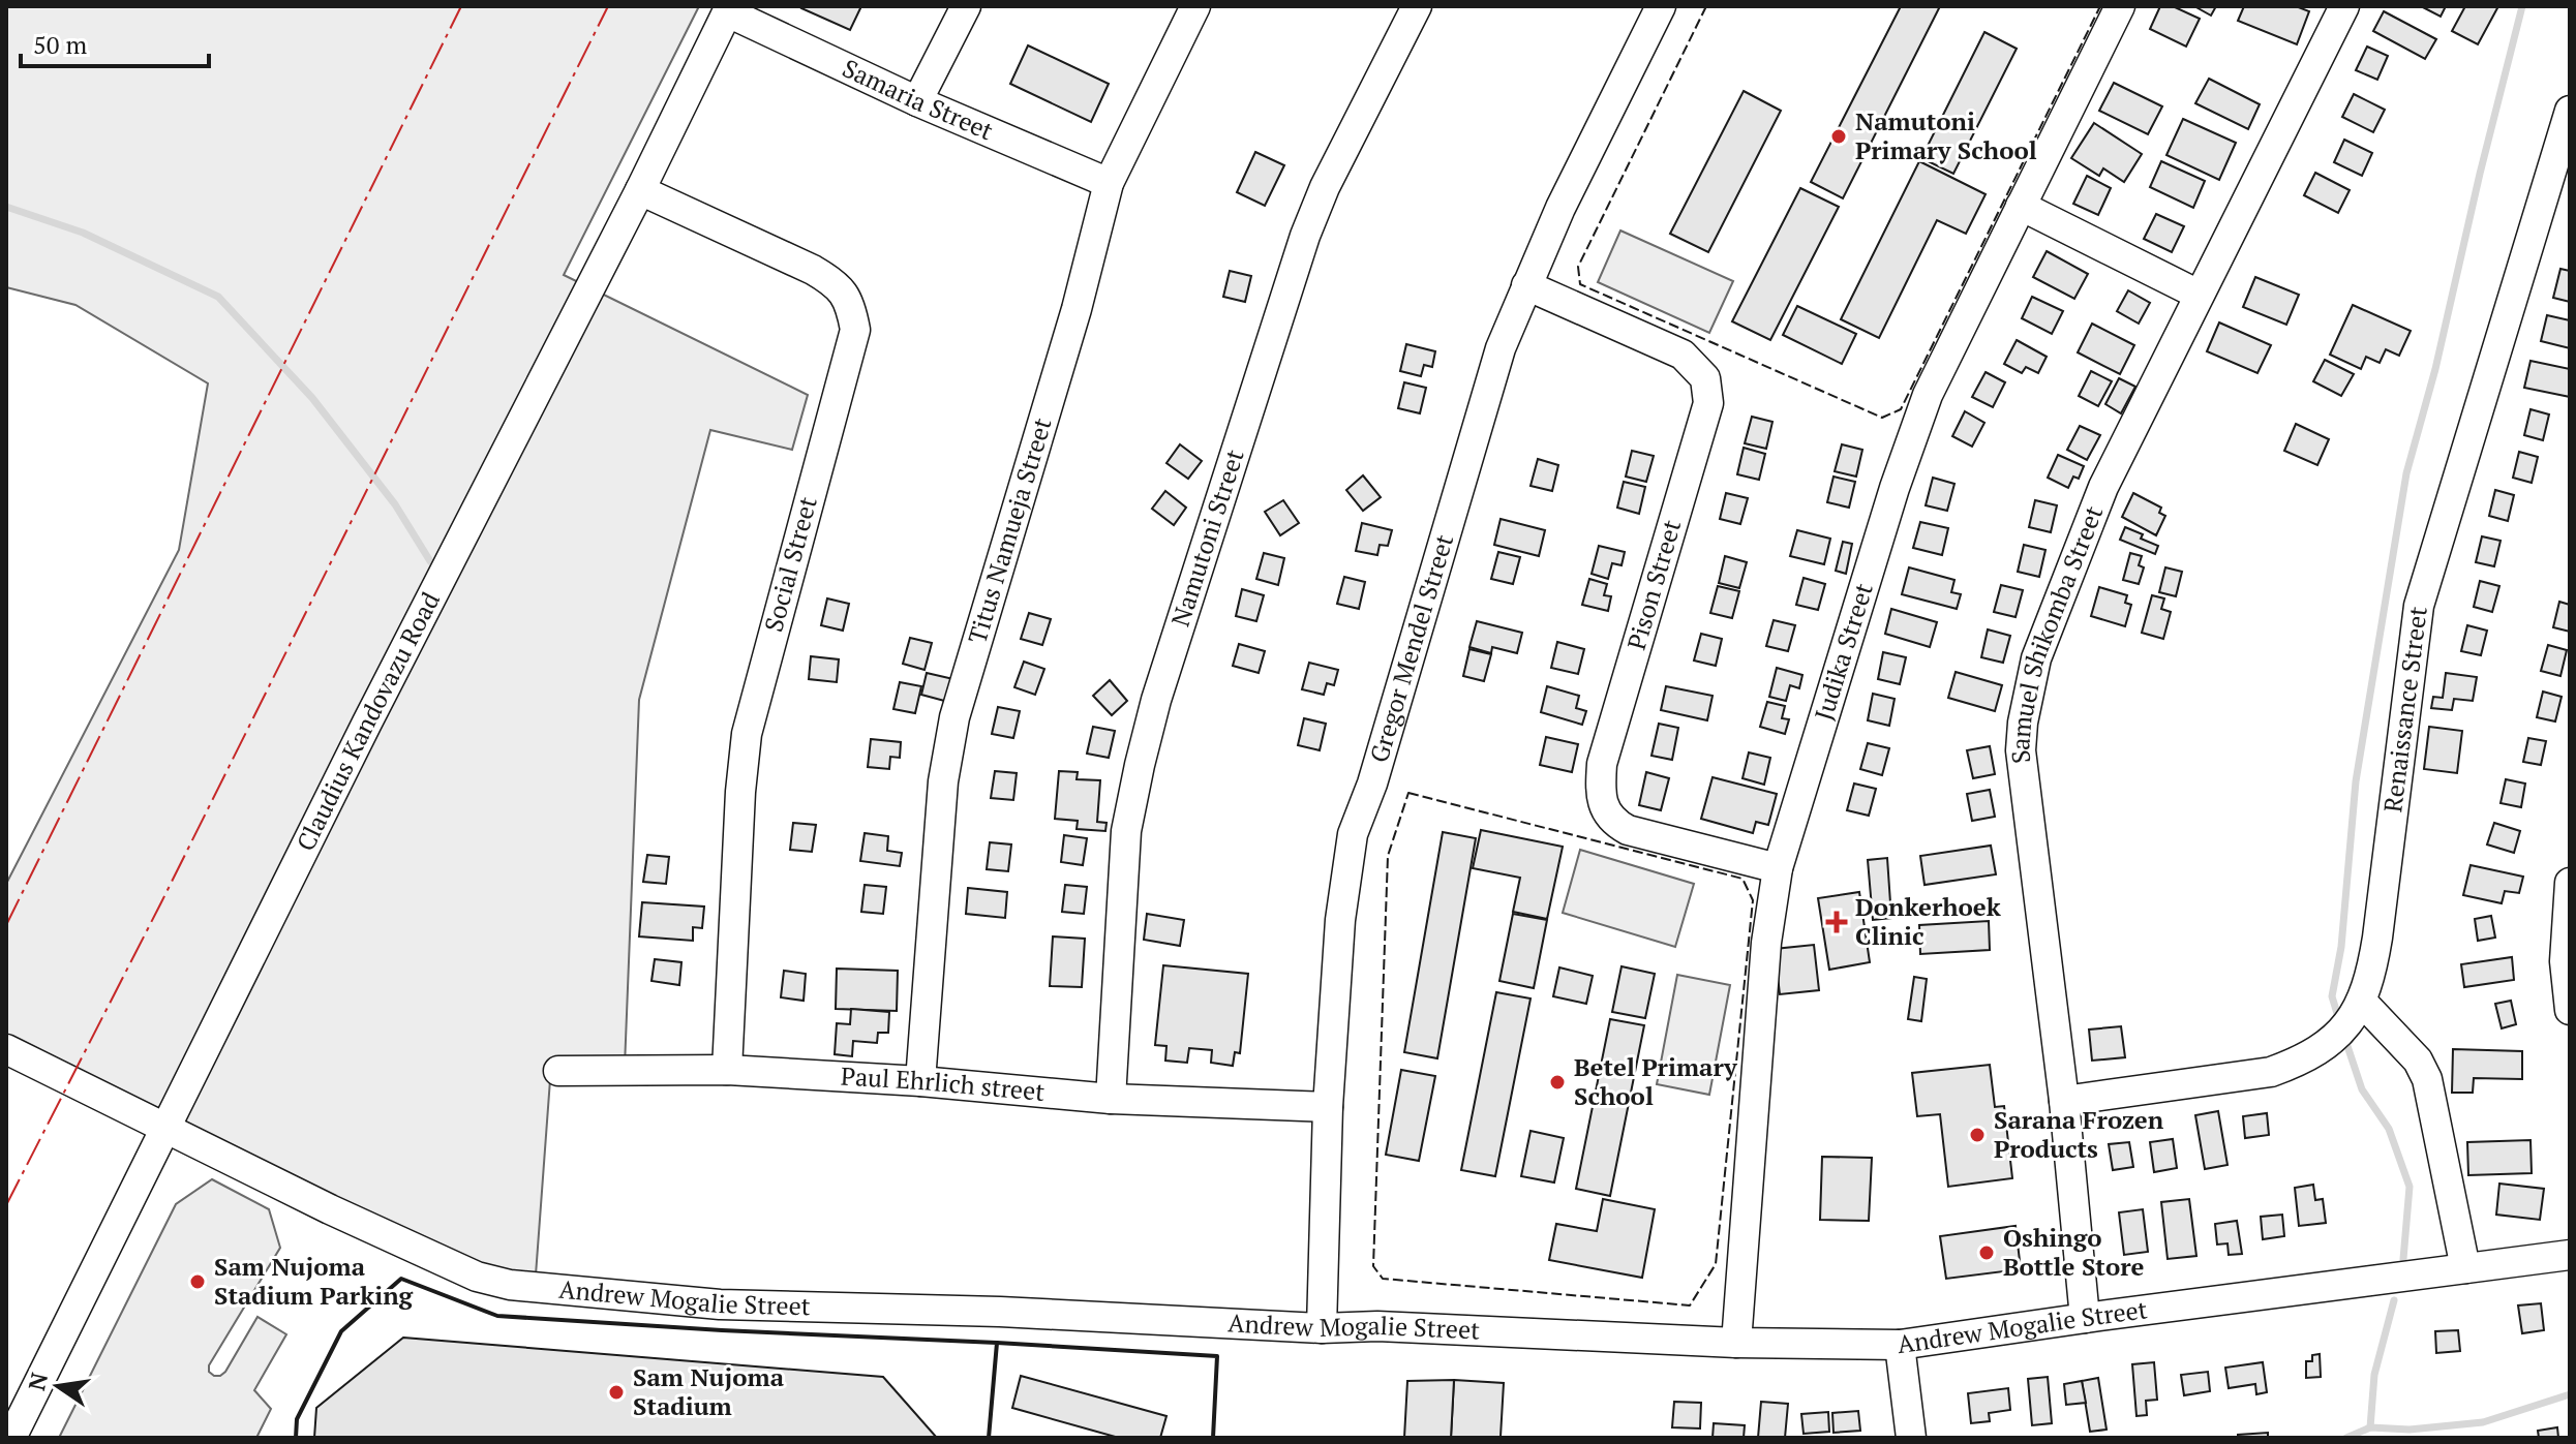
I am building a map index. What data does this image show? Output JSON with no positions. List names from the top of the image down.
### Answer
{
  "streets": {
    "street": [
      "Samaria Street",
      "Titus Namueja Street",
      "Namutoni Street",
      "Social Street",
      "Pison Street",
      "Samuel Shikomba Street",
      "Gregor Mendel Street",
      "Judika Street",
      "Renaissance Street",
      "Claudius Kandovazu Road",
      "Paul Ehrlich street",
      "Andrew Mogalie Street"
    ]
  },
  "crossings": [
    ["Samaria Street", "Titus Namueja Street"],
    ["Samaria Street", "Claudius Kandovazu Road"],
    ["Titus Namueja Street", "Paul Ehrlich street"],
    ["Namutoni Street", "Paul Ehrlich street"],
    ["Social Street", "Claudius Kandovazu Road"],
    ["Social Street", "Paul Ehrlich street"],
    ["Pison Street", "Gregor Mendel Street"],
    ["Pison Street", "Judika Street"],
    ["Samuel Shikomba Street", "Renaissance Street"],
    ["Samuel Shikomba Street", "Andrew Mogalie Street"],
    ["Gregor Mendel Street", "Paul Ehrlich street"],
    ["Gregor Mendel Street", "Andrew Mogalie Street"],
    ["Judika Street", "Andrew Mogalie Street"],
    ["Claudius Kandovazu Road", "Andrew Mogalie Street"]
  ],
  "places": {
    "other": [
      "Namutoni Primary School",
      "Betel Primary School",
      "Sarana Frozen Products",
      "Oshingo Bottle Store",
      "Sam Nujoma Stadium Parking",
      "Sam Nujoma Stadium"
    ],
    "health": ["Donkerhoek Clinic"]
  },
  "scale_bar": "50 m",
  "north": "left"
}
